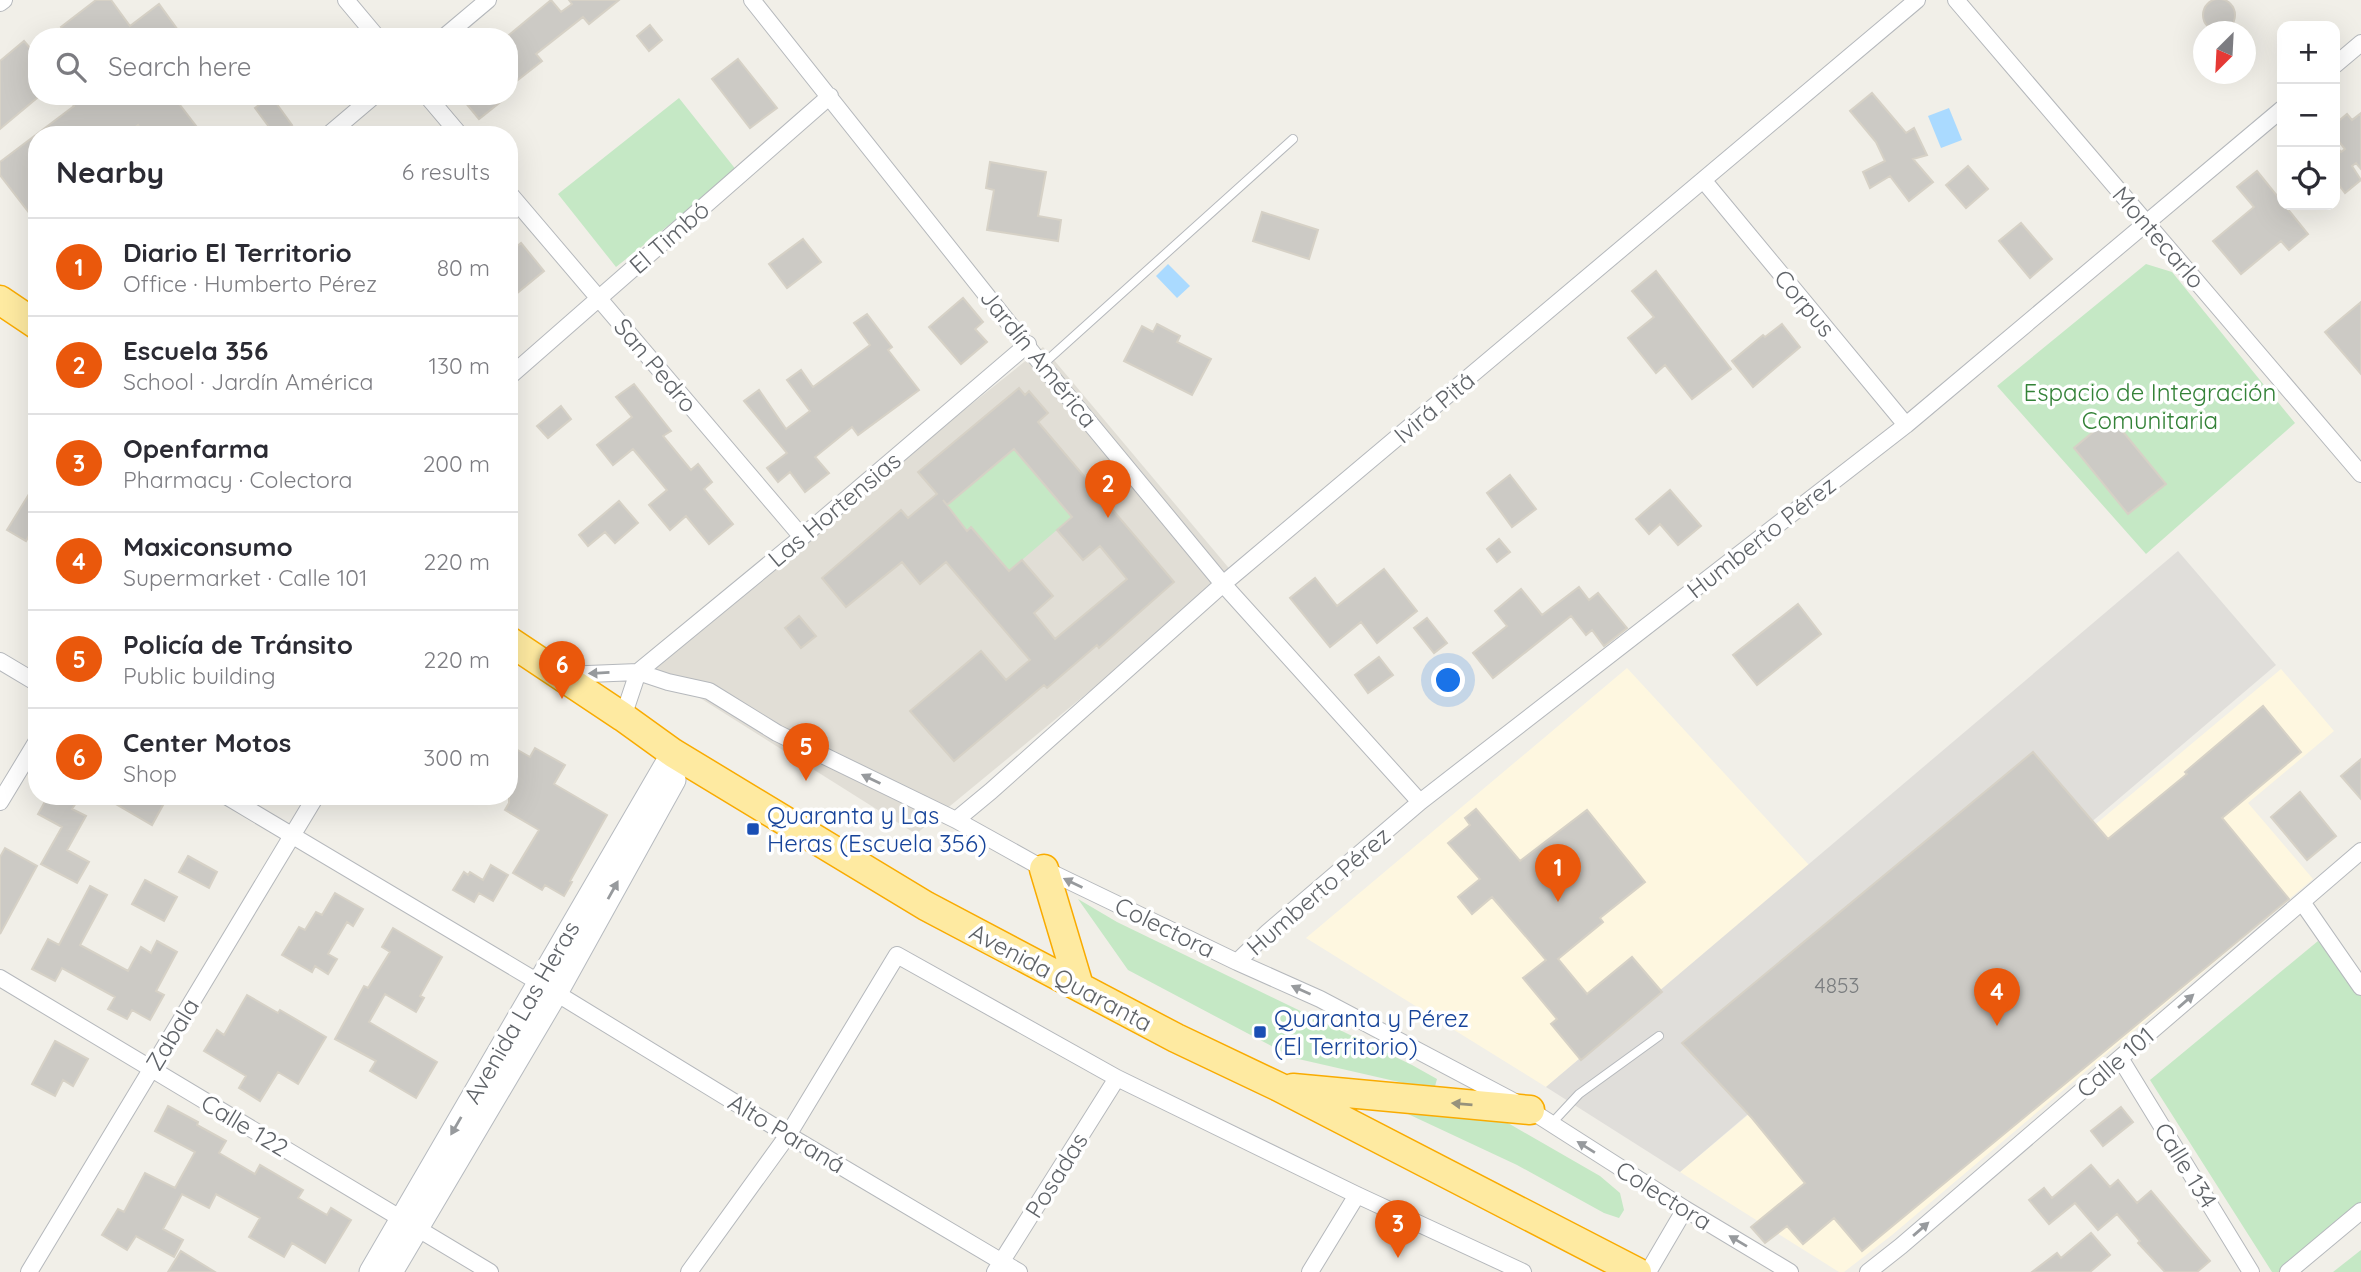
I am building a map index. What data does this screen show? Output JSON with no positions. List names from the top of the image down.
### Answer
{
  "streets": {
    "highway": ["Avenida Quaranta"],
    "main road": ["Avenida Las Heras"],
    "street": [
      "El Timbó",
      "Montecarlo",
      "Corpus",
      "Jardín América",
      "San Pedro",
      "Ivirá Pitá",
      "Las Hortensias",
      "Humberto Pérez",
      "Colectora",
      "Zabala",
      "Calle 101",
      "Calle 122",
      "Alto Paraná",
      "Calle 134",
      "Posadas"
    ]
  },
  "crossings": [
    ["El Timbó", "Jardín América"],
    ["El Timbó", "San Pedro"],
    ["Montecarlo", "Humberto Pérez"],
    ["Corpus", "Ivirá Pitá"],
    ["Corpus", "Humberto Pérez"],
    ["Jardín América", "Ivirá Pitá"],
    ["Jardín América", "Las Hortensias"],
    ["Jardín América", "Humberto Pérez"],
    ["San Pedro", "Las Hortensias"],
    ["Ivirá Pitá", "Colectora"],
    ["Las Hortensias", "Colectora"],
    ["Humberto Pérez", "Colectora"],
    ["Avenida Quaranta", "Avenida Las Heras"],
    ["Avenida Las Heras", "Calle 122"],
    ["Avenida Las Heras", "Alto Paraná"],
    ["Zabala", "Calle 122"],
    ["Zabala", "Alto Paraná"],
    ["Calle 101", "Calle 134"],
    ["Alto Paraná", "Posadas"]
  ],
  "one_way": ["Colectora", "Calle 101"],
  "parks": ["Espacio de Integración Comunitaria"],
  "places": {
    "transit": ["Quaranta y Las Heras (Escuela 356)", "Quaranta y Pérez (El Territorio)"]
  },
  "house_numbers": ["4853"],
  "north": "bottom left",
  "page": {
    "map_buttons": ["+", "−"],
    "search": "Search here",
    "heading": ["Nearby", "6 results"],
    "list": [
      {
        "mark": "1",
        "name": "Diario El Territorio",
        "note": "Office · Humberto Pérez",
        "value": "80 m"
      },
      {
        "mark": "2",
        "name": "Escuela 356",
        "note": "School · Jardín América",
        "value": "130 m"
      },
      {
        "mark": "3",
        "name": "Openfarma",
        "note": "Pharmacy · Colectora",
        "value": "200 m"
      },
      {
        "mark": "4",
        "name": "Maxiconsumo",
        "note": "Supermarket · Calle 101",
        "value": "220 m"
      },
      {
        "mark": "5",
        "name": "Policía de Tránsito",
        "note": "Public building",
        "value": "220 m"
      },
      {
        "mark": "6",
        "name": "Center Motos",
        "note": "Shop",
        "value": "300 m"
      }
    ],
    "pins": [
      "2",
      "6",
      "5",
      "1",
      "4",
      "3"
    ]
  }
}
